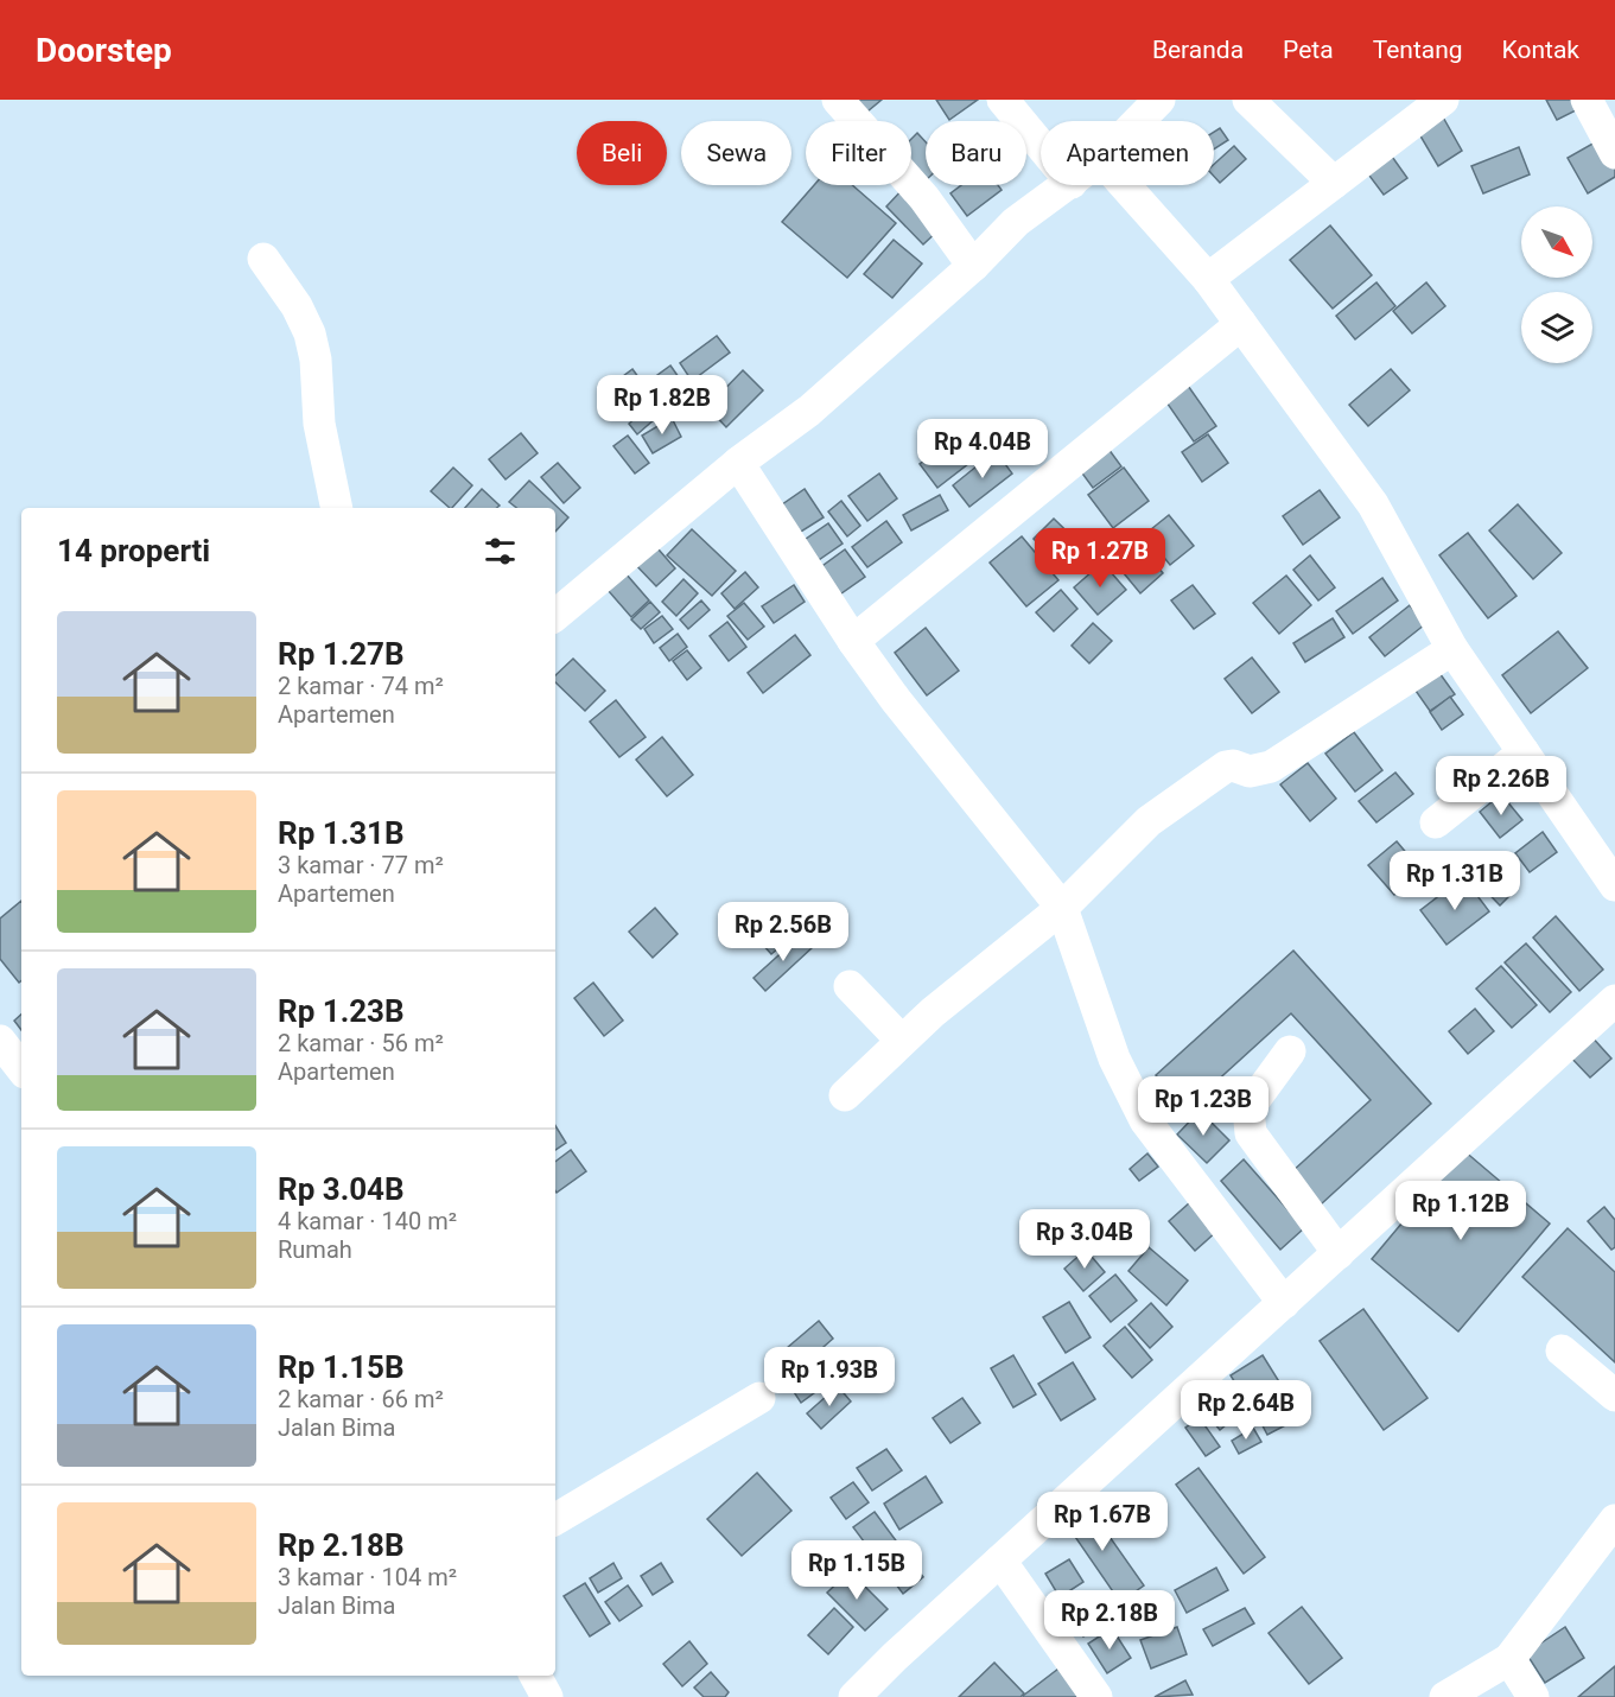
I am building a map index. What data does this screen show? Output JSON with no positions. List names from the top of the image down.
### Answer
{
  "north": "bottom right",
  "page": {
    "header": "Doorstep",
    "nav": [
      "Beranda",
      "Peta",
      "Tentang",
      "Kontak"
    ],
    "chip": [
      "Beli",
      "Sewa",
      "Filter",
      "Baru",
      "Apartemen"
    ],
    "price": [
      "Rp 1.82B",
      "Rp 4.04B",
      "Rp 1.27B",
      "Rp 2.26B",
      "Rp 1.31B",
      "Rp 2.56B",
      "Rp 1.23B",
      "Rp 1.12B",
      "Rp 3.04B",
      "Rp 1.93B",
      "Rp 2.64B",
      "Rp 1.67B",
      "Rp 1.15B",
      "Rp 2.18B"
    ],
    "heading": "14 properti",
    "list": [
      {
        "name": "Rp 1.27B",
        "note": "2 kamar · 74 m² · Apartemen"
      },
      {
        "name": "Rp 1.31B",
        "note": "3 kamar · 77 m² · Apartemen"
      },
      {
        "name": "Rp 1.23B",
        "note": "2 kamar · 56 m² · Apartemen"
      },
      {
        "name": "Rp 3.04B",
        "note": "4 kamar · 140 m² · Rumah"
      },
      {
        "name": "Rp 1.15B",
        "note": "2 kamar · 66 m² · Jalan Bima"
      },
      {
        "name": "Rp 2.18B",
        "note": "3 kamar · 104 m² · Jalan Bima"
      }
    ]
  }
}
